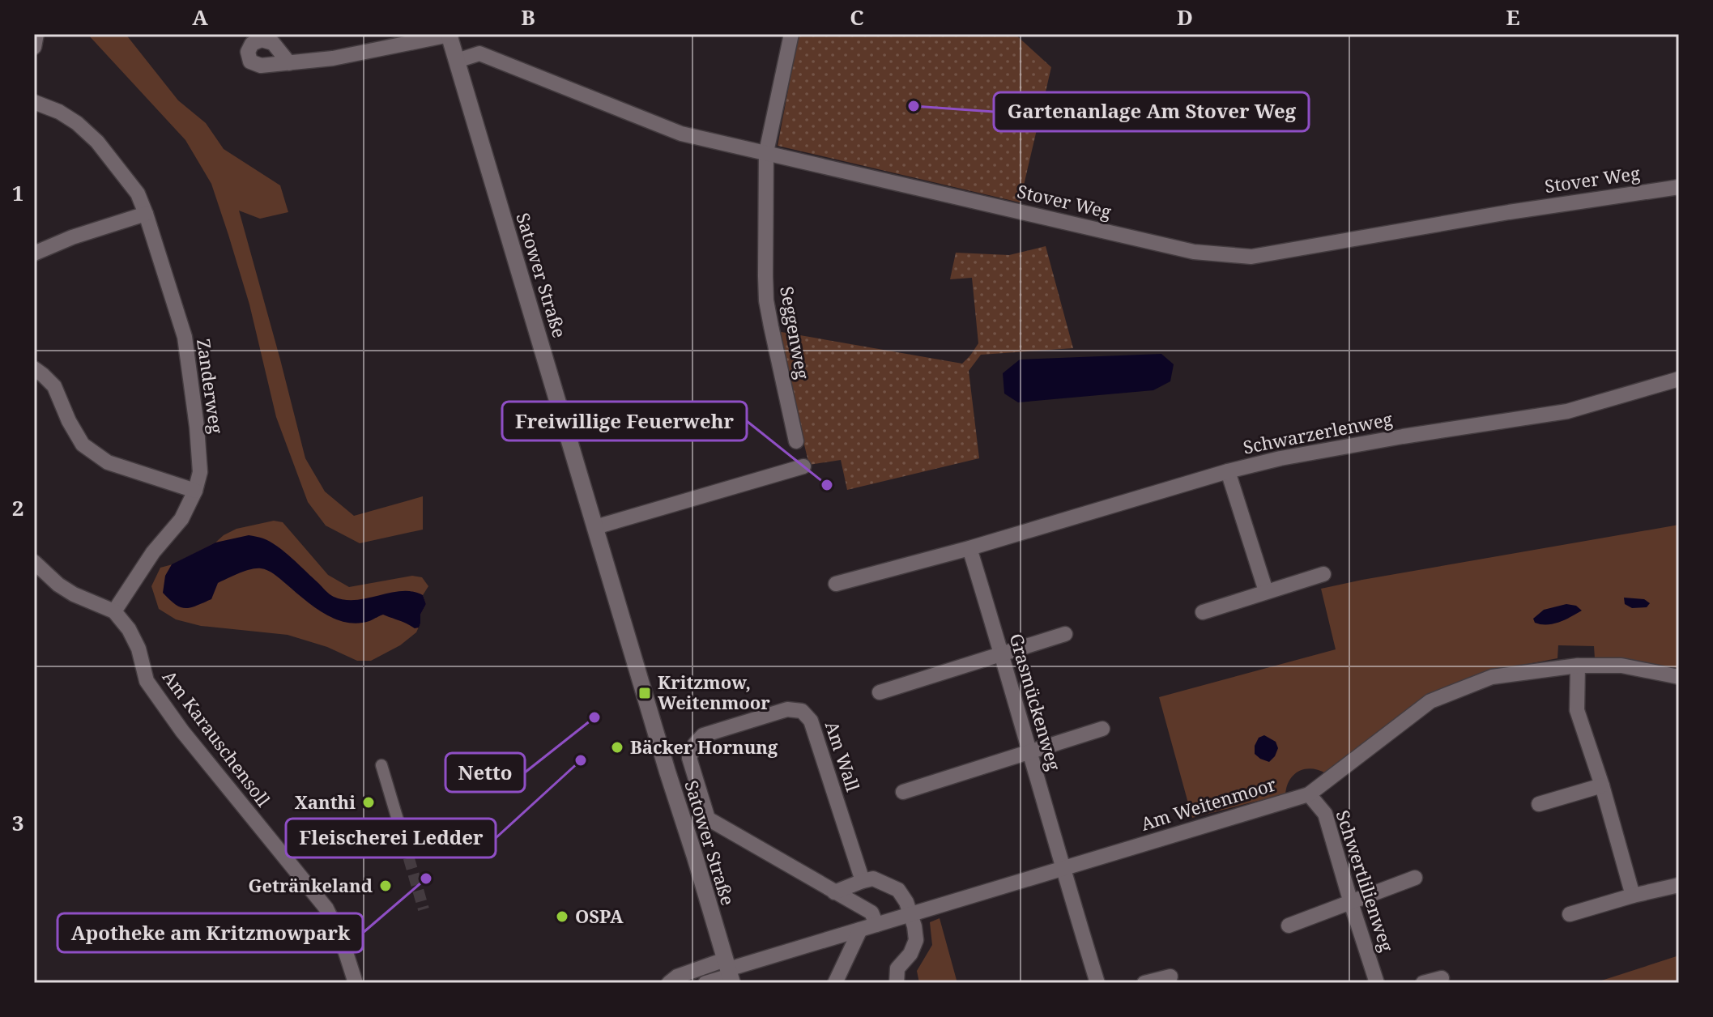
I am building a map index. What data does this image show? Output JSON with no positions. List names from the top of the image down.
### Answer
{
  "streets": {
    "main road": ["Satower Straße"],
    "street": [
      "Stover Weg",
      "Seggenweg",
      "Zanderweg",
      "Schwarzerlenweg",
      "Grasmückenweg",
      "Am Karauschensoll",
      "Am Wall",
      "Am Weitenmoor",
      "Schwertlilienweg"
    ]
  },
  "crossings": [
    ["Stover Weg", "Satower Straße"],
    ["Stover Weg", "Seggenweg"],
    ["Satower Straße", "Am Weitenmoor"],
    ["Zanderweg", "Am Karauschensoll"],
    ["Schwarzerlenweg", "Grasmückenweg"],
    ["Grasmückenweg", "Am Weitenmoor"],
    ["Am Wall", "Am Weitenmoor"],
    ["Am Weitenmoor", "Schwertlilienweg"]
  ],
  "places": {
    "other": [
      "Gartenanlage Am Stover Weg",
      "Freiwillige Feuerwehr",
      "Netto",
      "Bäcker Hornung",
      "Fleischerei Ledder",
      "Xanthi",
      "Apotheke am Kritzmowpark",
      "Getränkeland",
      "OSPA"
    ],
    "transit": ["Kritzmow, Weitenmoor"]
  },
  "grid": {
    "columns": [
      "A",
      "B",
      "C",
      "D",
      "E"
    ],
    "rows": ["1", "2", "3"]
  }
}
